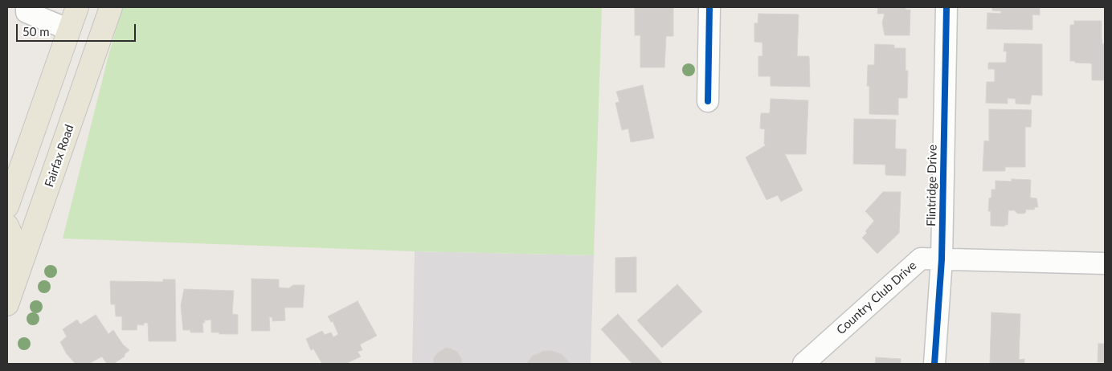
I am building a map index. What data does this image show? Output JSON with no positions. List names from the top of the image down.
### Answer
{
  "streets": {
    "main road": ["Fairfax Road"],
    "street": ["Flintridge Drive", "Country Club Drive"]
  },
  "crossings": [
    ["Flintridge Drive", "Country Club Drive"]
  ],
  "scale_bar": "50 m"
}
